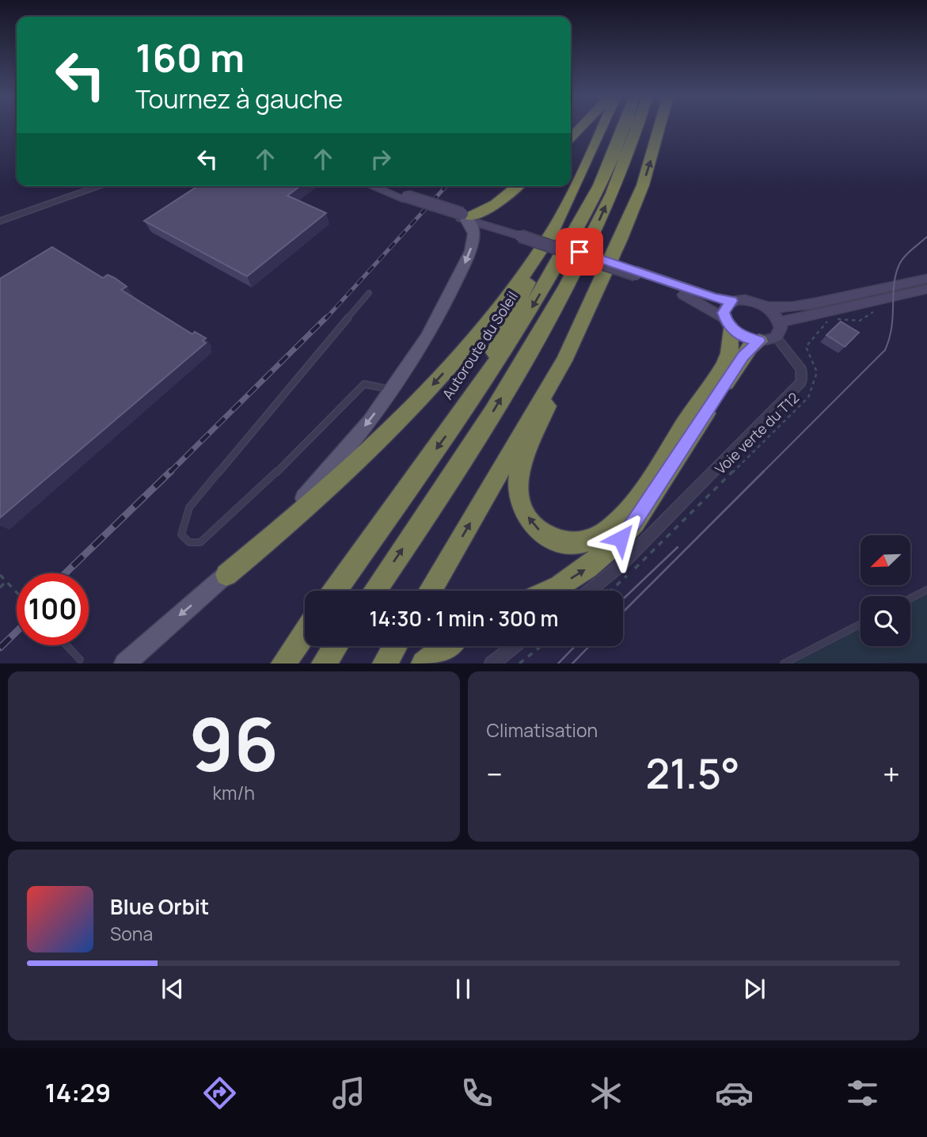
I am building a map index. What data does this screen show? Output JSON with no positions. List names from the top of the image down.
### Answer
{
  "streets": {
    "highway": ["Autoroute du Soleil"],
    "path": ["Voie verte du T12"]
  },
  "north": "bottom left",
  "page": {
    "turn": ["160 m", "Tournez à gauche"],
    "limit": "100",
    "trip": "14:30 · 1 min · 300 m",
    "tile": [
      ["96", "km/h"],
      "Climatisation"
    ],
    "heat": ["−", "21.5°", "+"],
    "song": ["Blue Orbit", "Sona"],
    "tabs": "14:29"
  }
}
